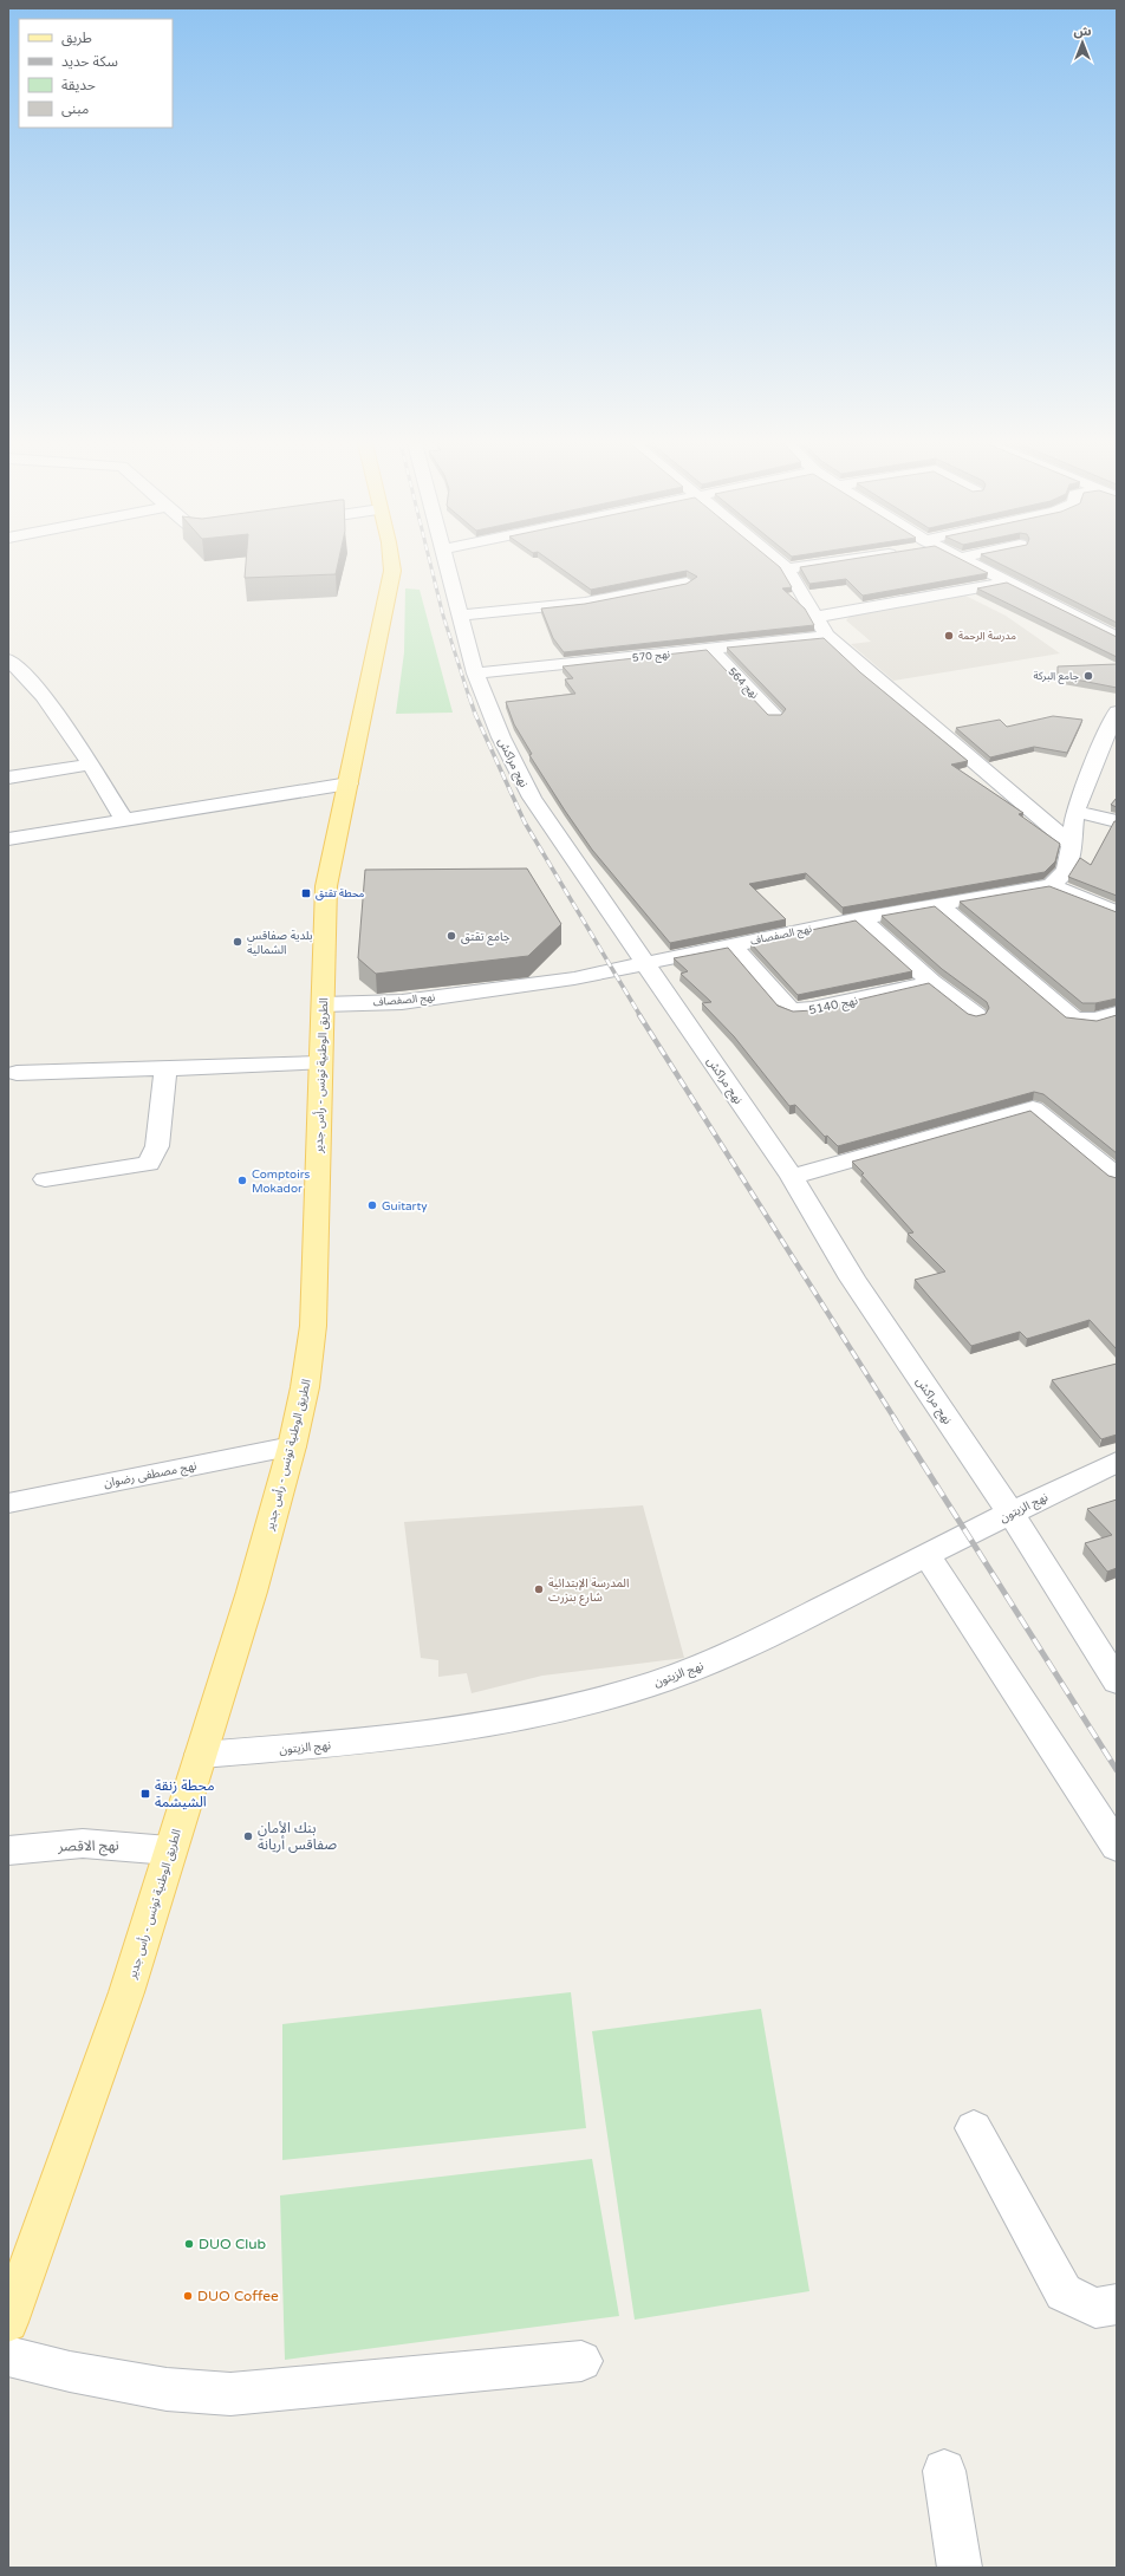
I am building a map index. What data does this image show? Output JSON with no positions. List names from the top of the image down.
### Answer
{
  "streets": {
    "main road": ["الطريق الوطنية تونس - رأس جدير"],
    "street": [
      "نهج 570",
      "نهج 564",
      "نهج مراكش",
      "نهج الصفصاف",
      "نهج 5140",
      "نهج مصطفى رضوان",
      "نهج الزيتون",
      "نهج الاقصر"
    ]
  },
  "crossings": [
    ["نهج 570", "نهج 564"],
    ["نهج 570", "نهج مراكش"],
    ["نهج مراكش", "نهج الصفصاف"],
    ["نهج مراكش", "نهج الزيتون"],
    ["نهج الصفصاف", "نهج 5140"],
    ["نهج الصفصاف", "الطريق الوطنية تونس - رأس جدير"],
    ["الطريق الوطنية تونس - رأس جدير", "نهج مصطفى رضوان"],
    ["الطريق الوطنية تونس - رأس جدير", "نهج الزيتون"],
    ["الطريق الوطنية تونس - رأس جدير", "نهج الاقصر"]
  ],
  "places": {
    "other": [
      "مدرسة الرحمة",
      "جامع البركة",
      "جامع تقتق",
      "بلدية صفاقس الشمالية",
      "Comptoirs Mokador",
      "Guitarty",
      "المدرسة الإبتدائية شارع بنزرت",
      "بنك الأمان صفاقس أريانة",
      "DUO Club",
      "DUO Coffee"
    ],
    "transit": ["محطة تقتق", "محطة زنقة الشيشمة"]
  },
  "legend": [
    "طريق",
    "سكة حديد",
    "حديقة",
    "مبنى"
  ],
  "north": "top"
}
